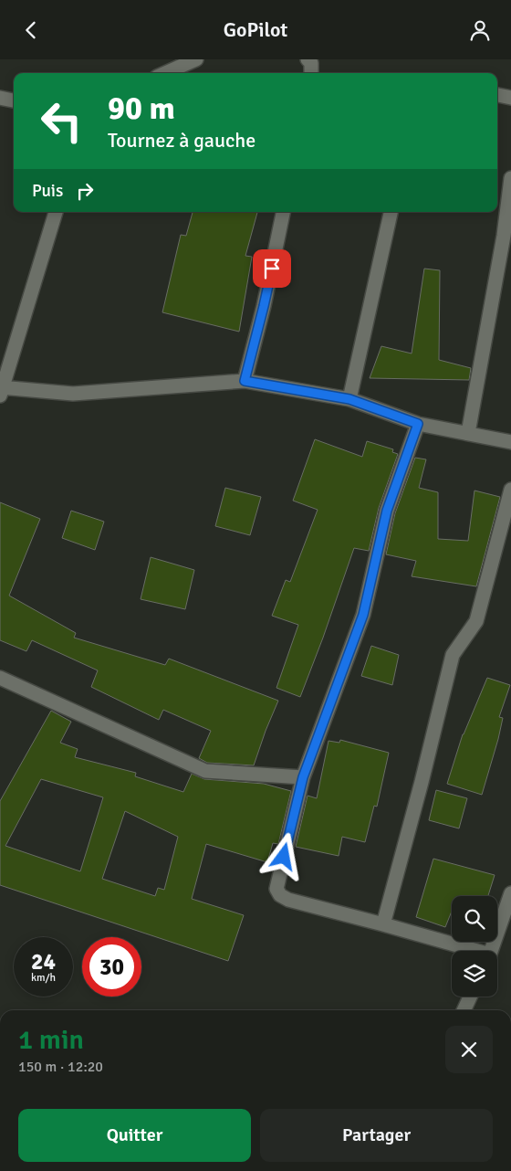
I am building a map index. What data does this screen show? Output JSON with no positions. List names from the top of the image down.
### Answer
{
  "page": {
    "header": "GoPilot",
    "turn": ["90 m", "Tournez à gauche"],
    "then": "Puis",
    "speed": "24 km/h",
    "limit": "30",
    "heading": ["1 min", "150 m · 12:20"],
    "buttons": ["Quitter", "Partager"]
  }
}
